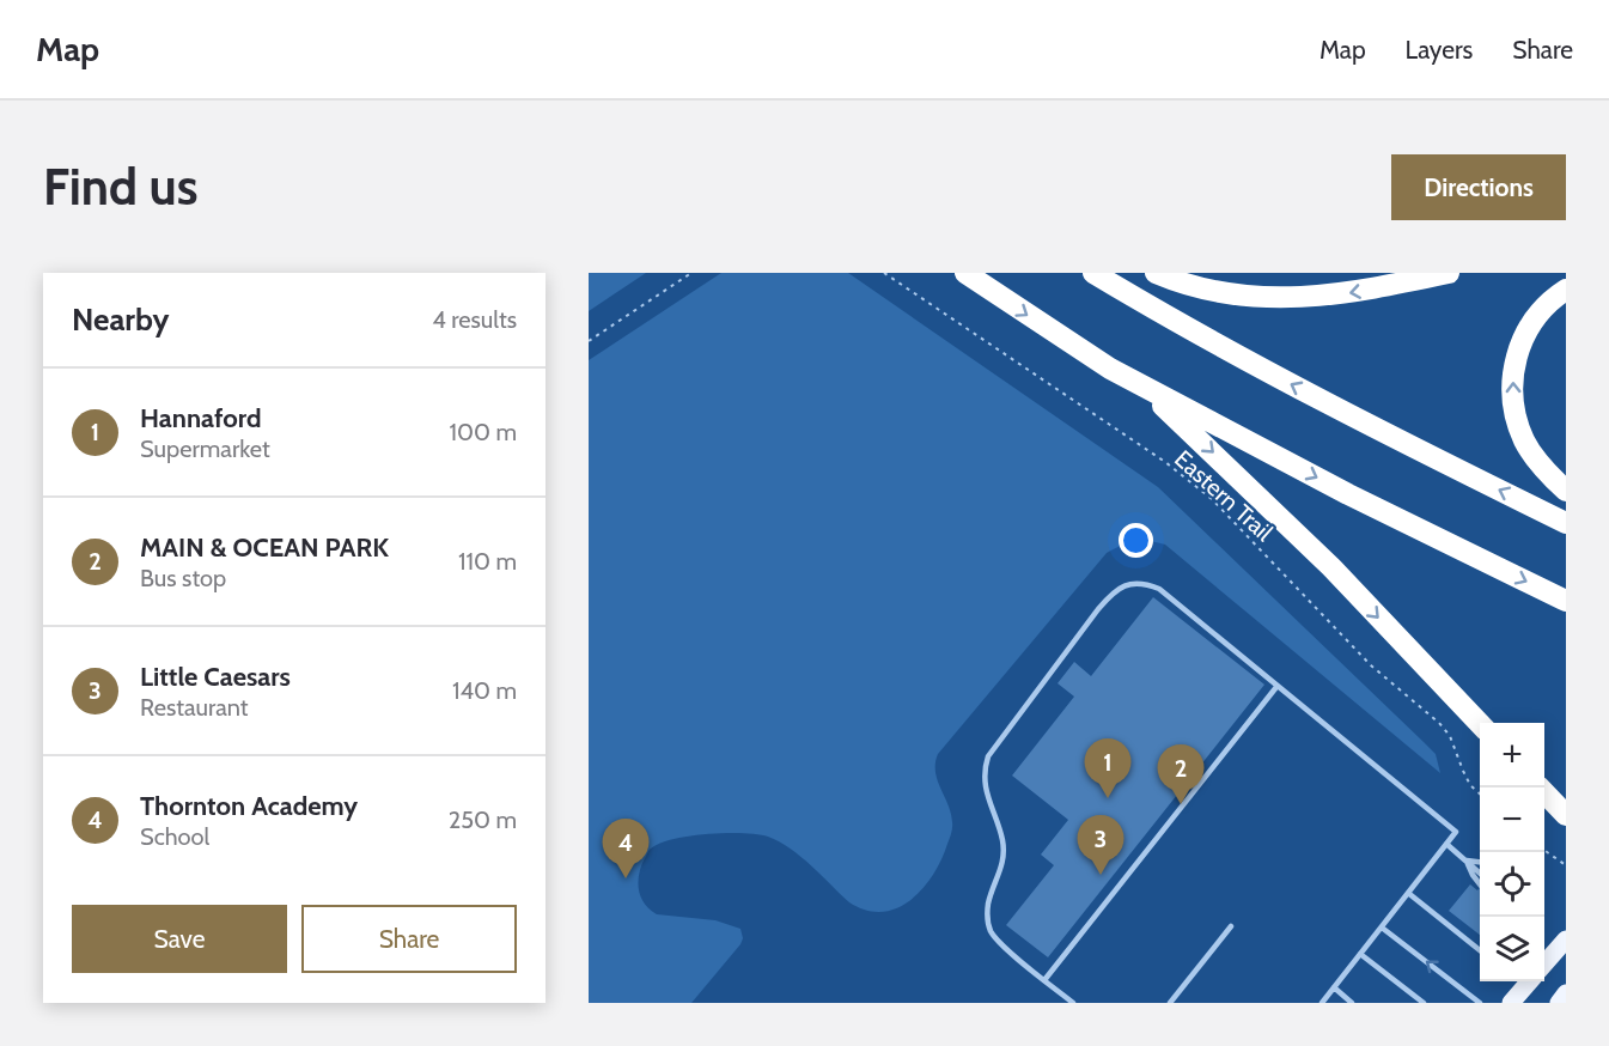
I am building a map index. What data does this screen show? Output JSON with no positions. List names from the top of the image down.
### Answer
{
  "streets": {
    "path": ["Eastern Trail"]
  },
  "page": {
    "header": "Map",
    "nav": ["Map", "Layers", "Share"],
    "buttons": [
      "Directions",
      ["Save", "Share"]
    ],
    "title": "Find us",
    "heading": ["Nearby", "4 results"],
    "list": [
      {
        "mark": "1",
        "name": "Hannaford",
        "note": "Supermarket",
        "value": "100 m"
      },
      {
        "mark": "2",
        "name": "MAIN & OCEAN PARK",
        "note": "Bus stop",
        "value": "110 m"
      },
      {
        "mark": "3",
        "name": "Little Caesars",
        "note": "Restaurant",
        "value": "140 m"
      },
      {
        "mark": "4",
        "name": "Thornton Academy",
        "note": "School",
        "value": "250 m"
      }
    ],
    "map_buttons": ["+", "−"],
    "pins": [
      "1",
      "2",
      "3",
      "4"
    ]
  }
}
